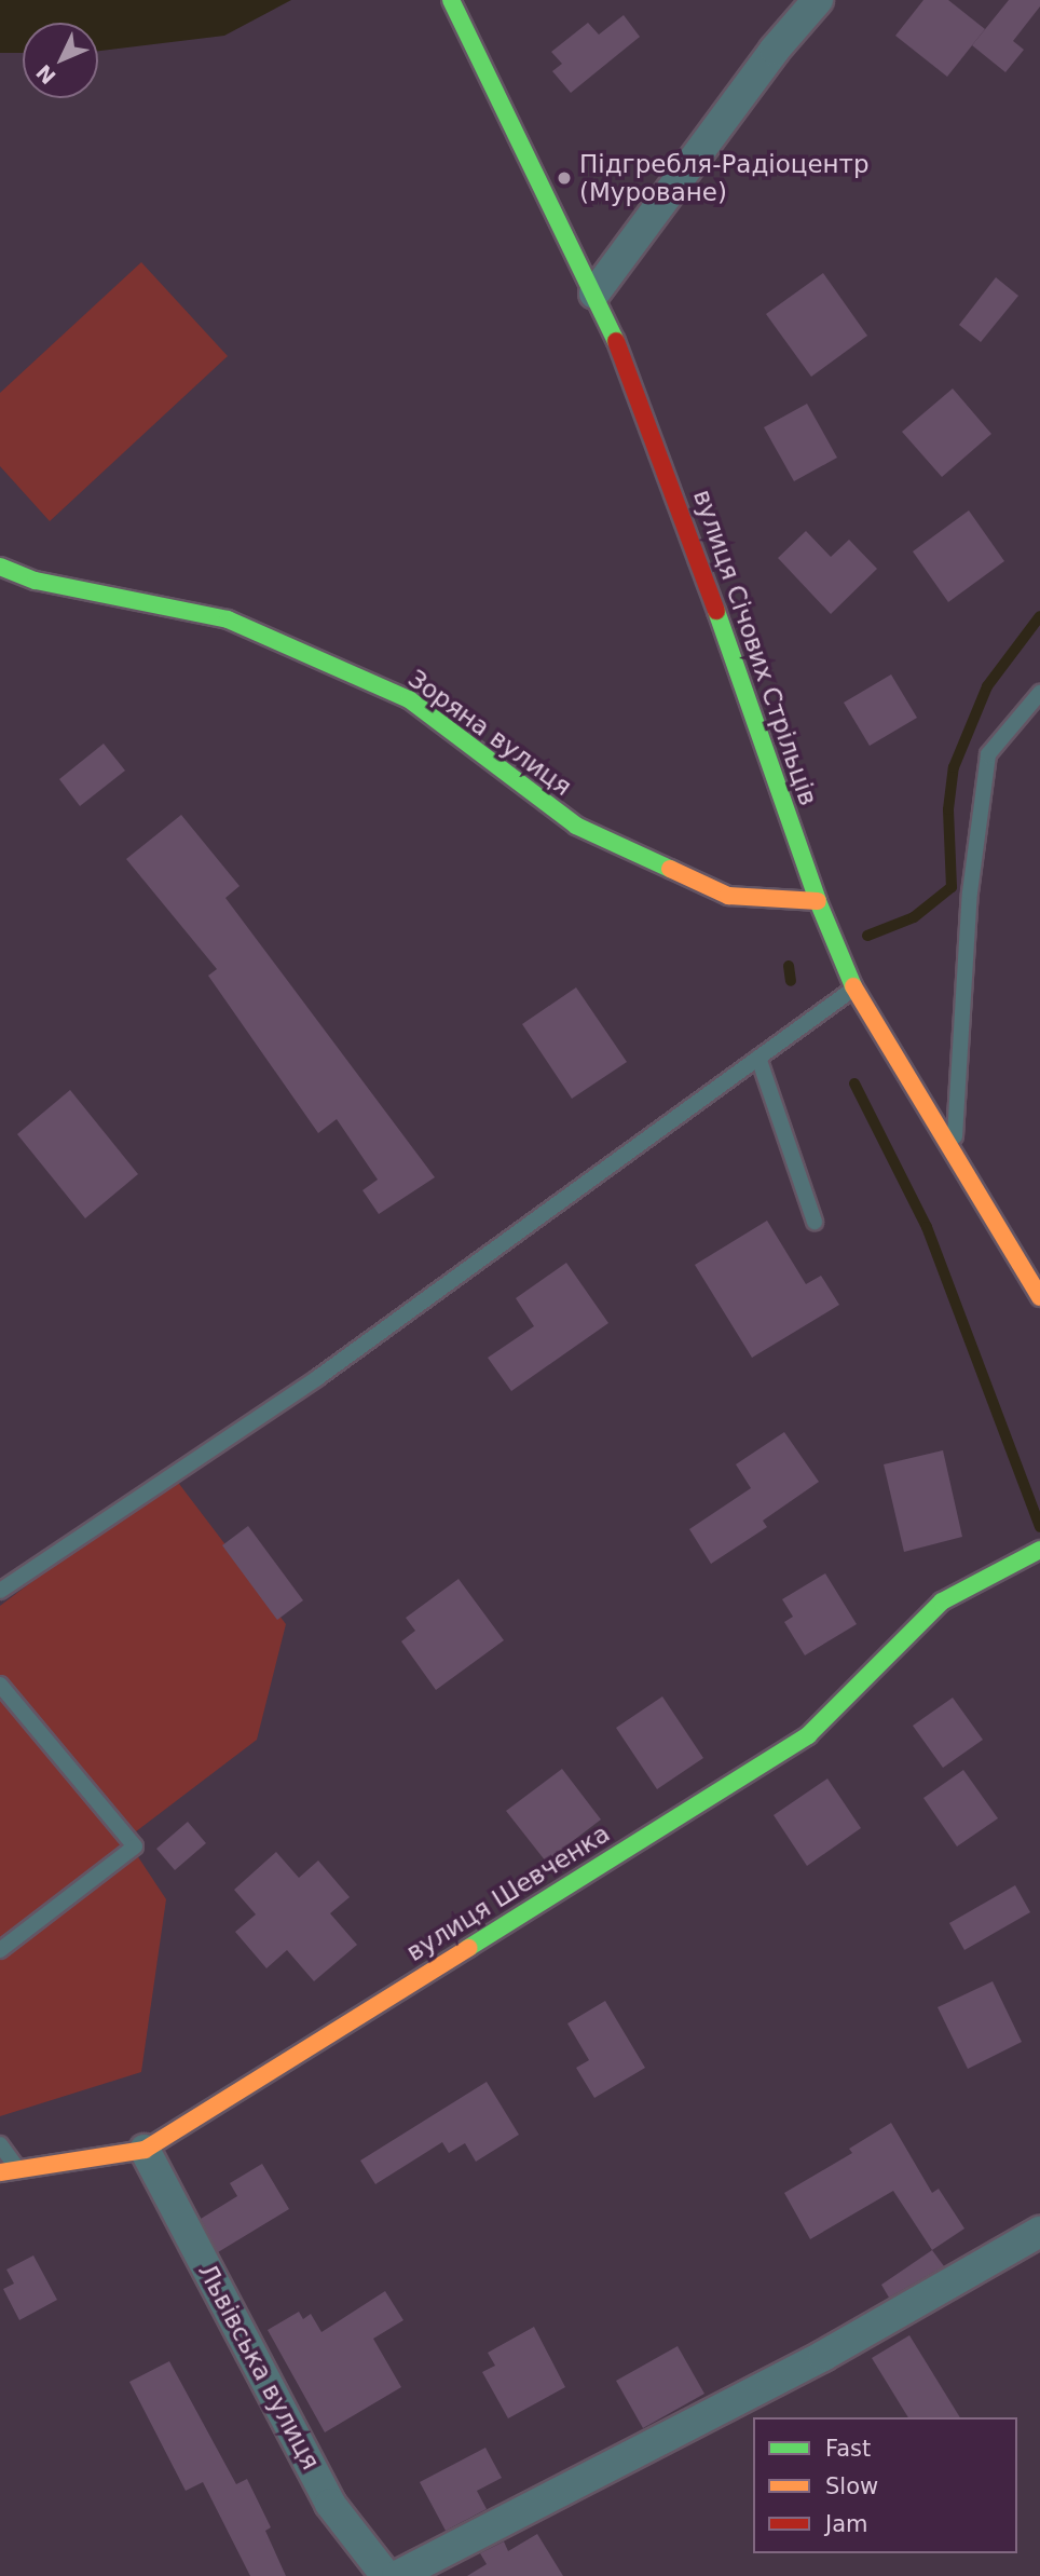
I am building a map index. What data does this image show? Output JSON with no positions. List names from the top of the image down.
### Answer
{
  "streets": {
    "street": [
      "вулиця Січових Стрільців",
      "Зоряна вулиця",
      "вулиця Шевченка",
      "Львівська вулиця"
    ]
  },
  "crossings": [
    ["вулиця Січових Стрільців", "Зоряна вулиця"],
    ["вулиця Шевченка", "Львівська вулиця"]
  ],
  "places": ["Підгребля-Радіоцентр (Муроване)"],
  "legend": ["Fast", "Slow", "Jam"],
  "north": "bottom left"
}
